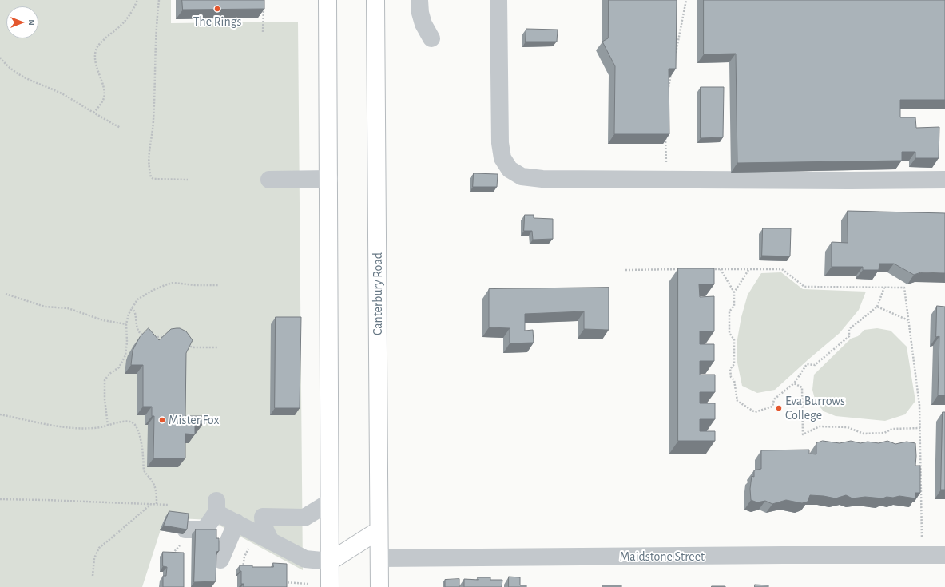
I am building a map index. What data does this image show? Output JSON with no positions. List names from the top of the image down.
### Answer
{
  "streets": {
    "main road": ["Canterbury Road"],
    "street": ["Maidstone Street"]
  },
  "crossings": [
    ["Canterbury Road", "Maidstone Street"]
  ],
  "places": ["The Rings", "Eva Burrows College", "Mister Fox"],
  "north": "right"
}
